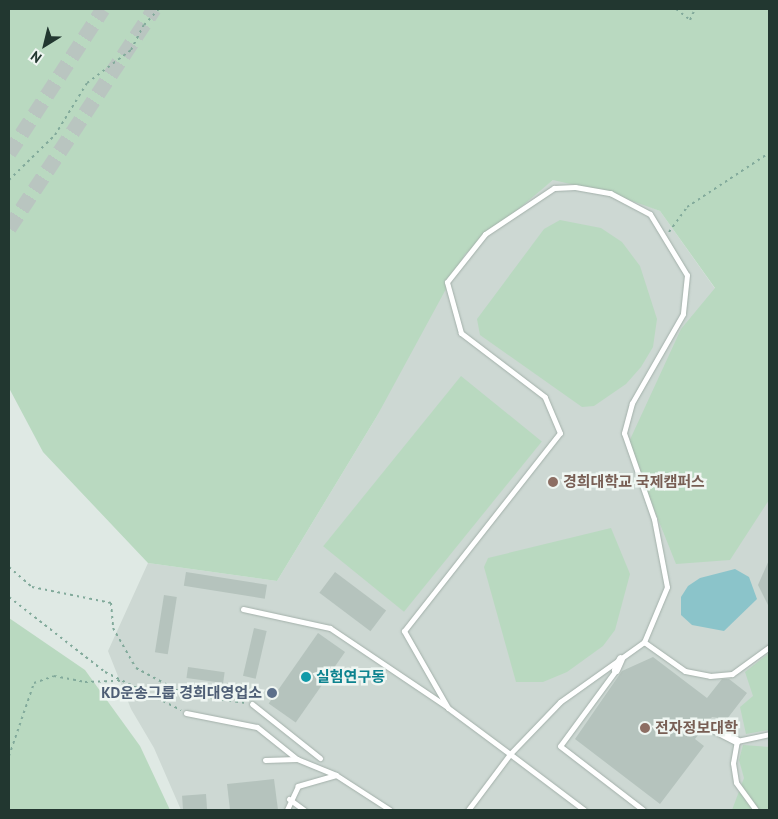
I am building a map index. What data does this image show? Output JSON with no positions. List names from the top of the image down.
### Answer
{
  "places": [
    "경희대학교 국제캠퍼스",
    "실험연구동",
    "KD운송그룹 경희대영업소",
    "전자정보대학"
  ],
  "north": "bottom left"
}
